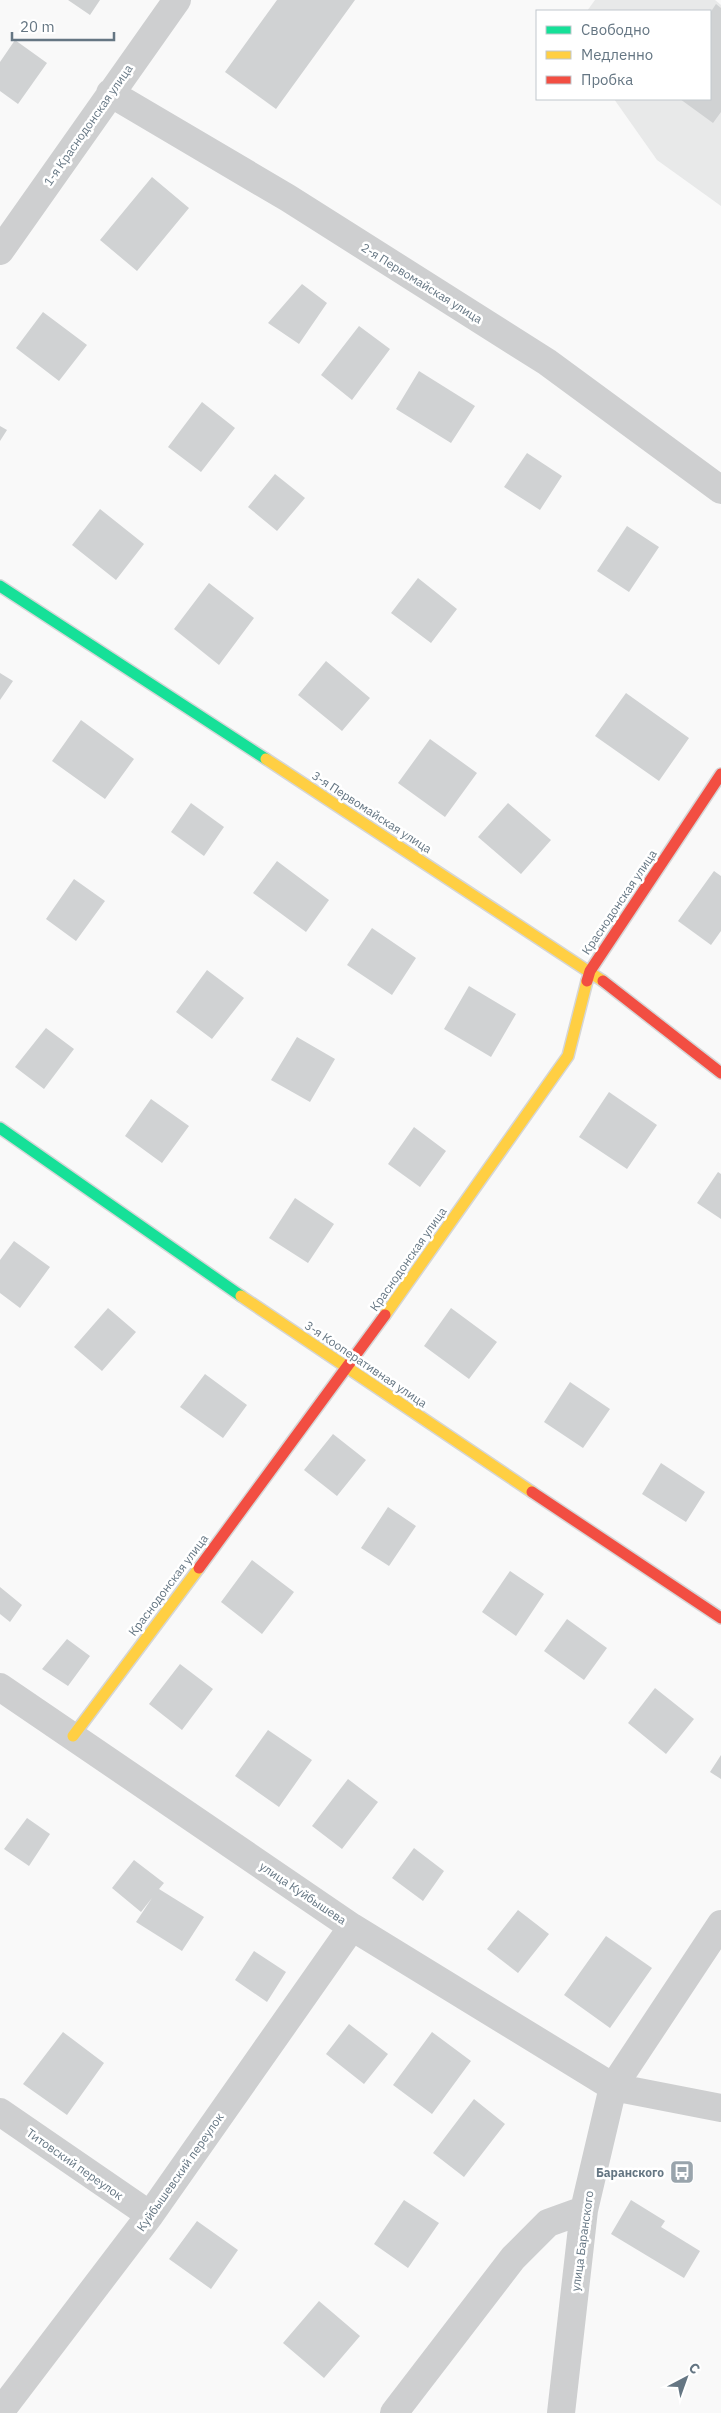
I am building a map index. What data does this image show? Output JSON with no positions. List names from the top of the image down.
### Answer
{
  "streets": {
    "street": [
      "1-я Краснодонская улица",
      "2-я Первомайская улица",
      "3-я Первомайская улица",
      "Краснодонская улица",
      "3-я Кооперативная улица",
      "улица Куйбышева",
      "Титовский переулок",
      "Куйбышевский переулок",
      "улица Баранского"
    ]
  },
  "crossings": [
    ["1-я Краснодонская улица", "2-я Первомайская улица"],
    ["3-я Первомайская улица", "Краснодонская улица"],
    ["Краснодонская улица", "3-я Кооперативная улица"],
    ["Краснодонская улица", "улица Куйбышева"],
    ["улица Куйбышева", "Куйбышевский переулок"],
    ["улица Куйбышева", "улица Баранского"],
    ["Титовский переулок", "Куйбышевский переулок"]
  ],
  "places": {
    "bus stop": ["Баранского"]
  },
  "legend": ["Свободно", "Медленно", "Пробка"],
  "scale_bar": "20 m",
  "north": "top right"
}
